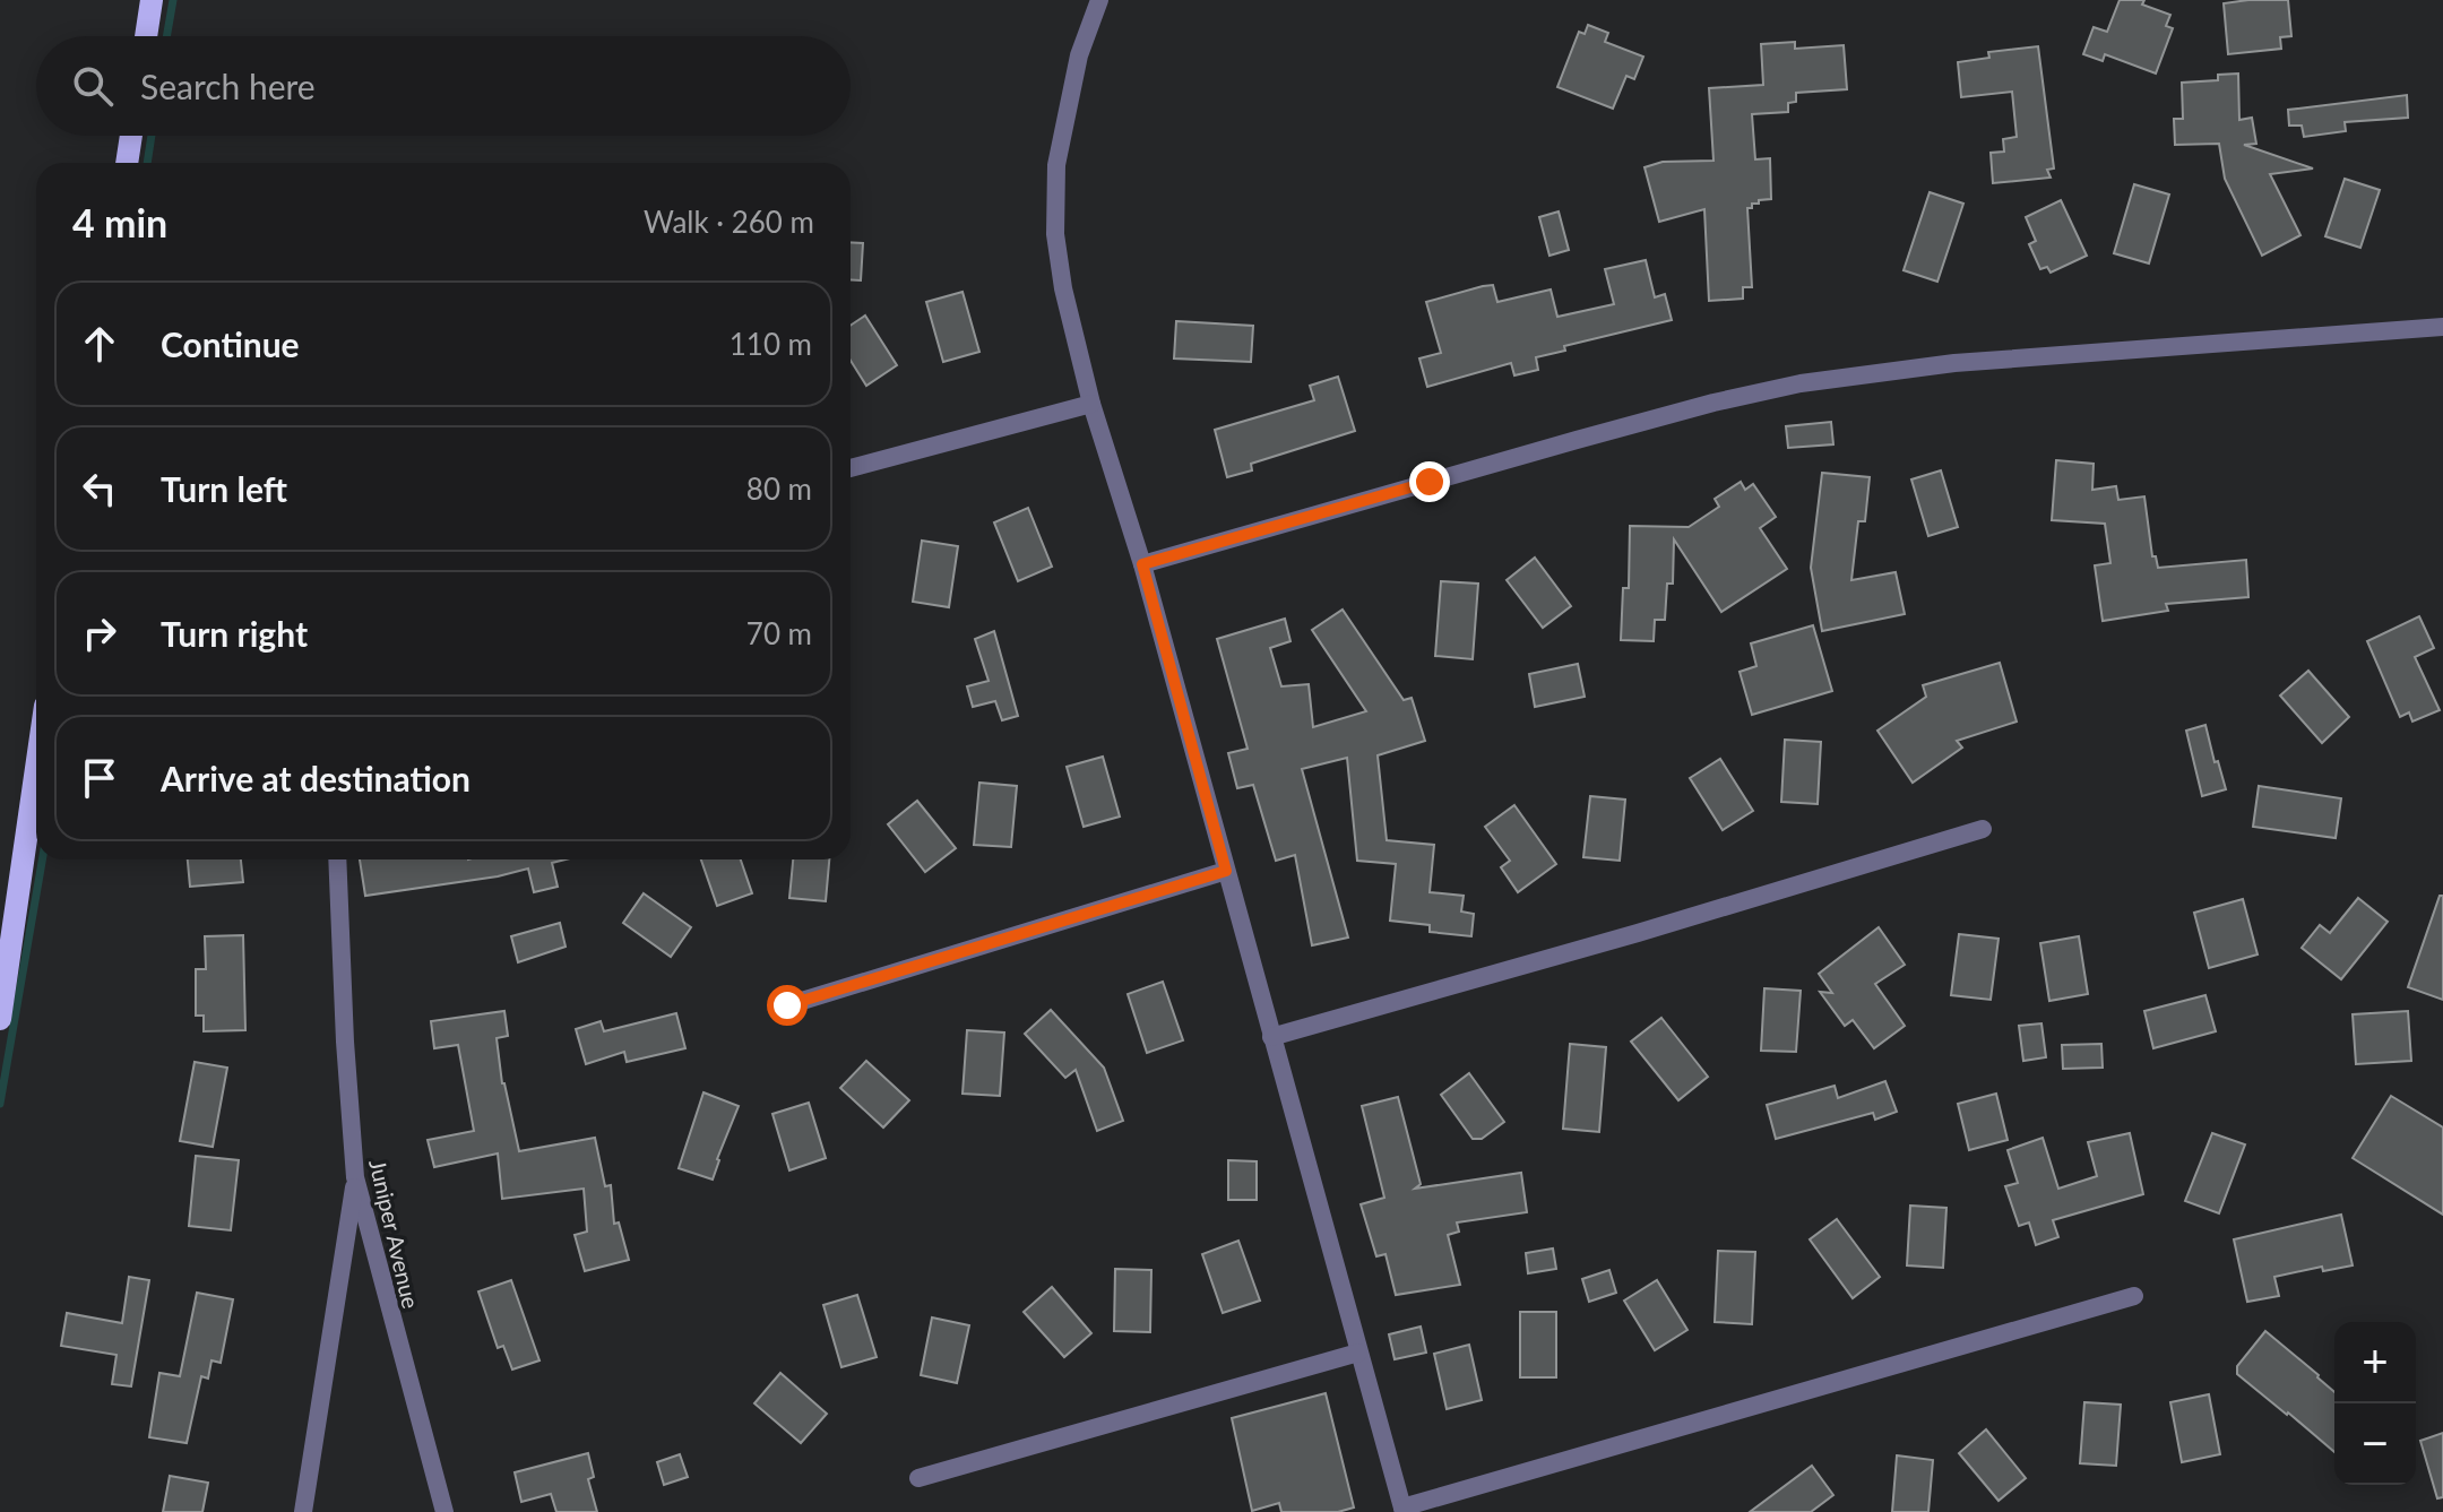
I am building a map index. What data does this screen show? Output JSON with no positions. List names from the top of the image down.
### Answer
{
  "streets": {
    "street": ["Juniper Avenue"]
  },
  "page": {
    "search": "Search here",
    "heading": ["4 min", "Walk · 260 m"],
    "list": [
      ["Continue", "110 m"],
      ["Turn left", "80 m"],
      ["Turn right", "70 m"],
      "Arrive at destination"
    ],
    "map_buttons": ["+", "−"]
  }
}
